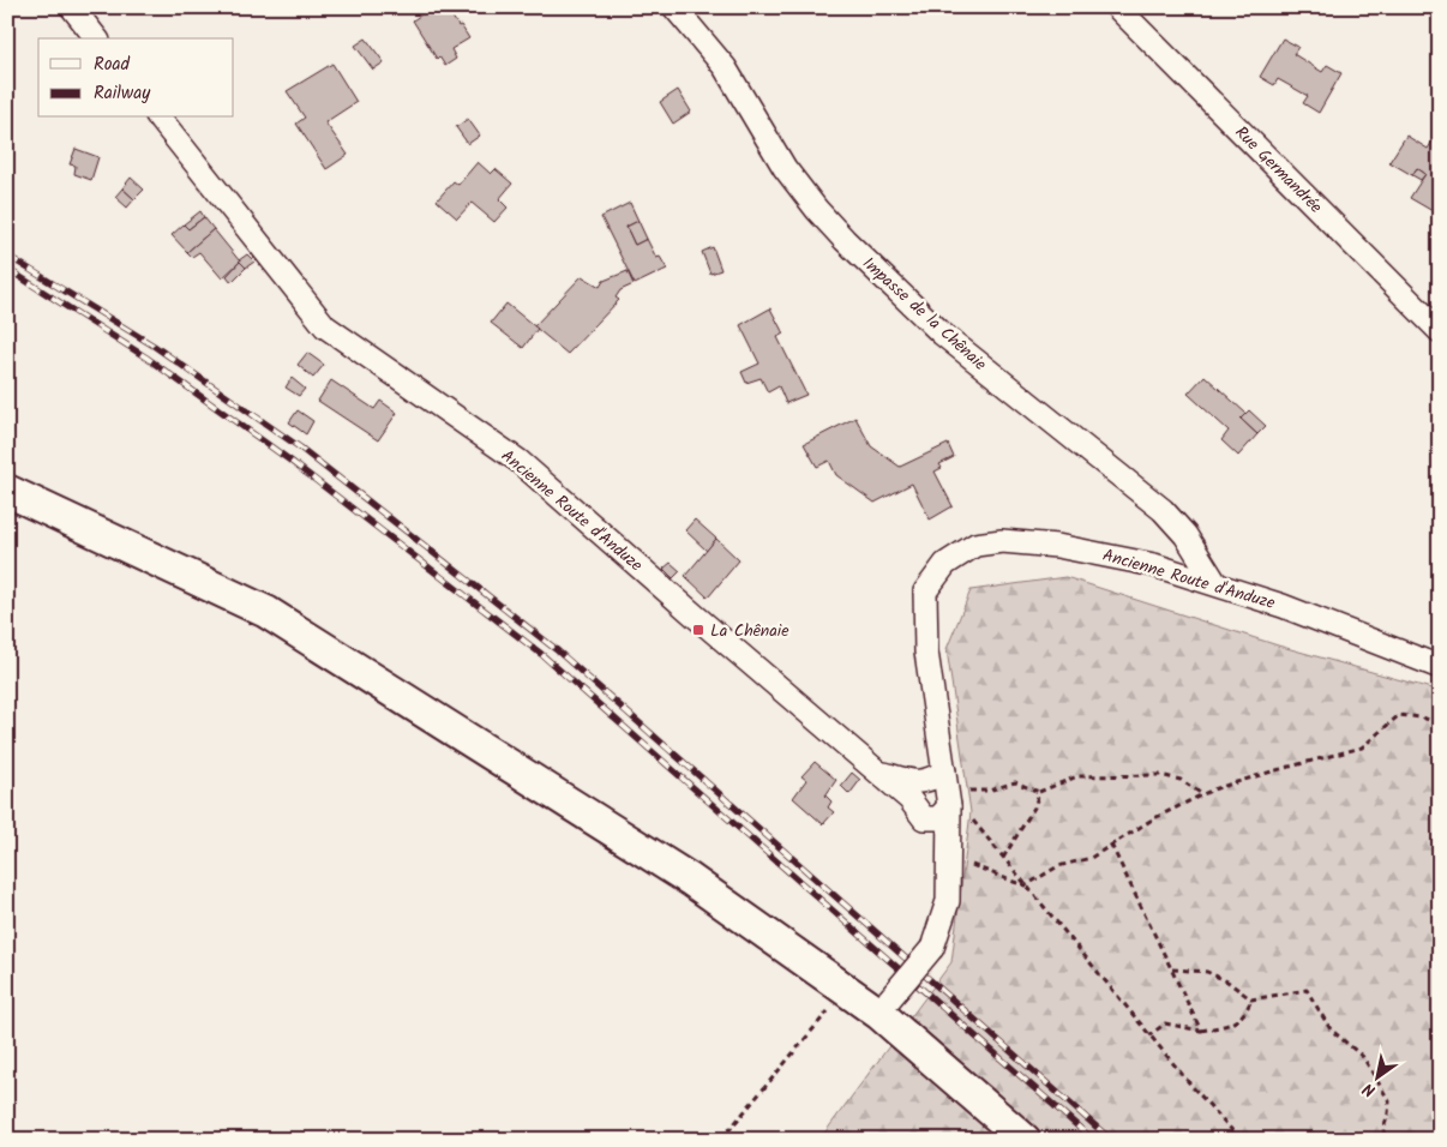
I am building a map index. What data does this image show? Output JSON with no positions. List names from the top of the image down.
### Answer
{
  "streets": {
    "street": ["Rue Germandrée", "Impasse de la Chênaie", "Ancienne Route d'Anduze"]
  },
  "crossings": [
    ["Impasse de la Chênaie", "Ancienne Route d'Anduze"]
  ],
  "places": {
    "transit": ["La Chênaie"]
  },
  "legend": ["Road", "Railway"],
  "north": "bottom left"
}
